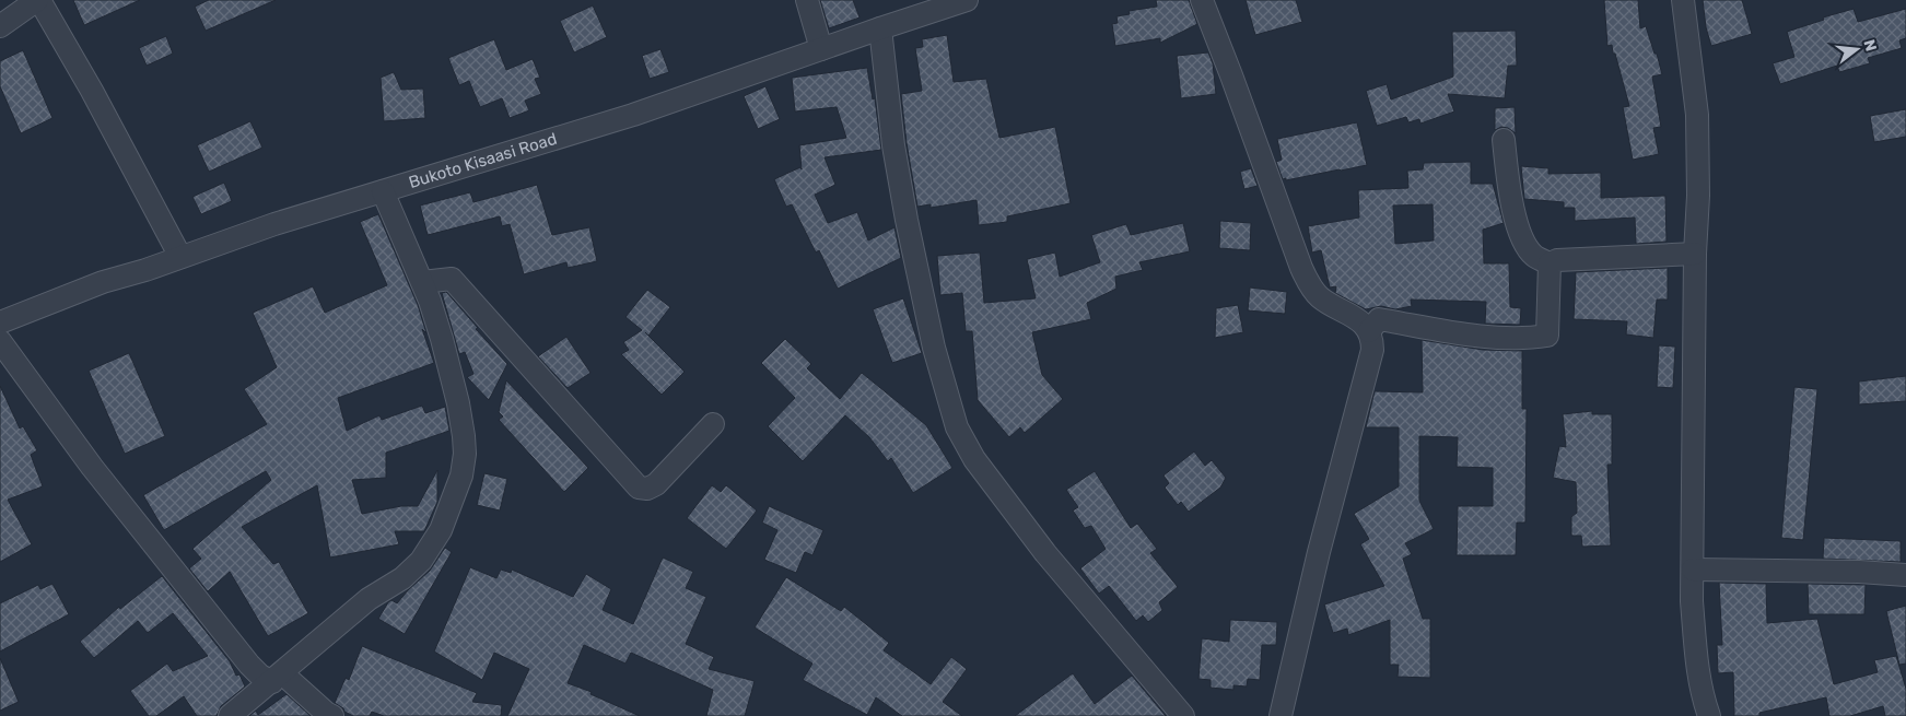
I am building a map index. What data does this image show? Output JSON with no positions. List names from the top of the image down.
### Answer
{
  "streets": {
    "street": ["Bukoto Kisaasi Road"]
  },
  "north": "right"
}
